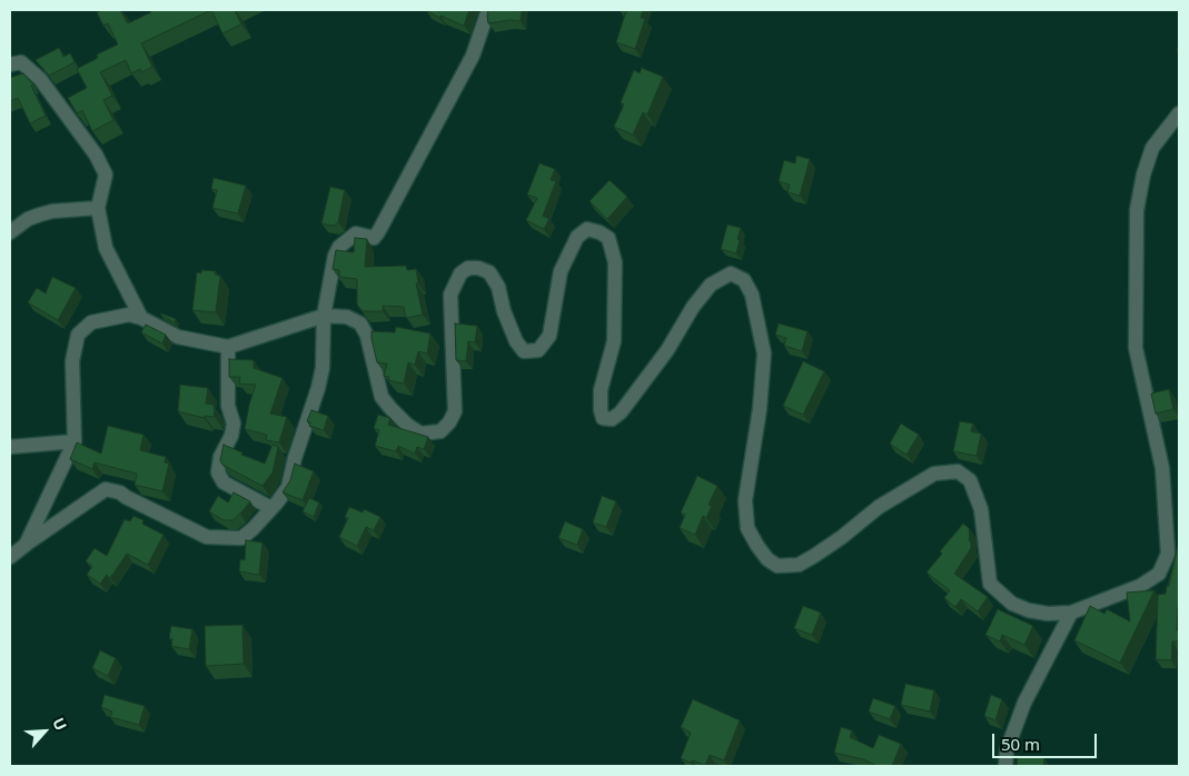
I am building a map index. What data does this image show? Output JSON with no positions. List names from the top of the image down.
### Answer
{
  "scale_bar": "50 m",
  "north": "top right"
}
